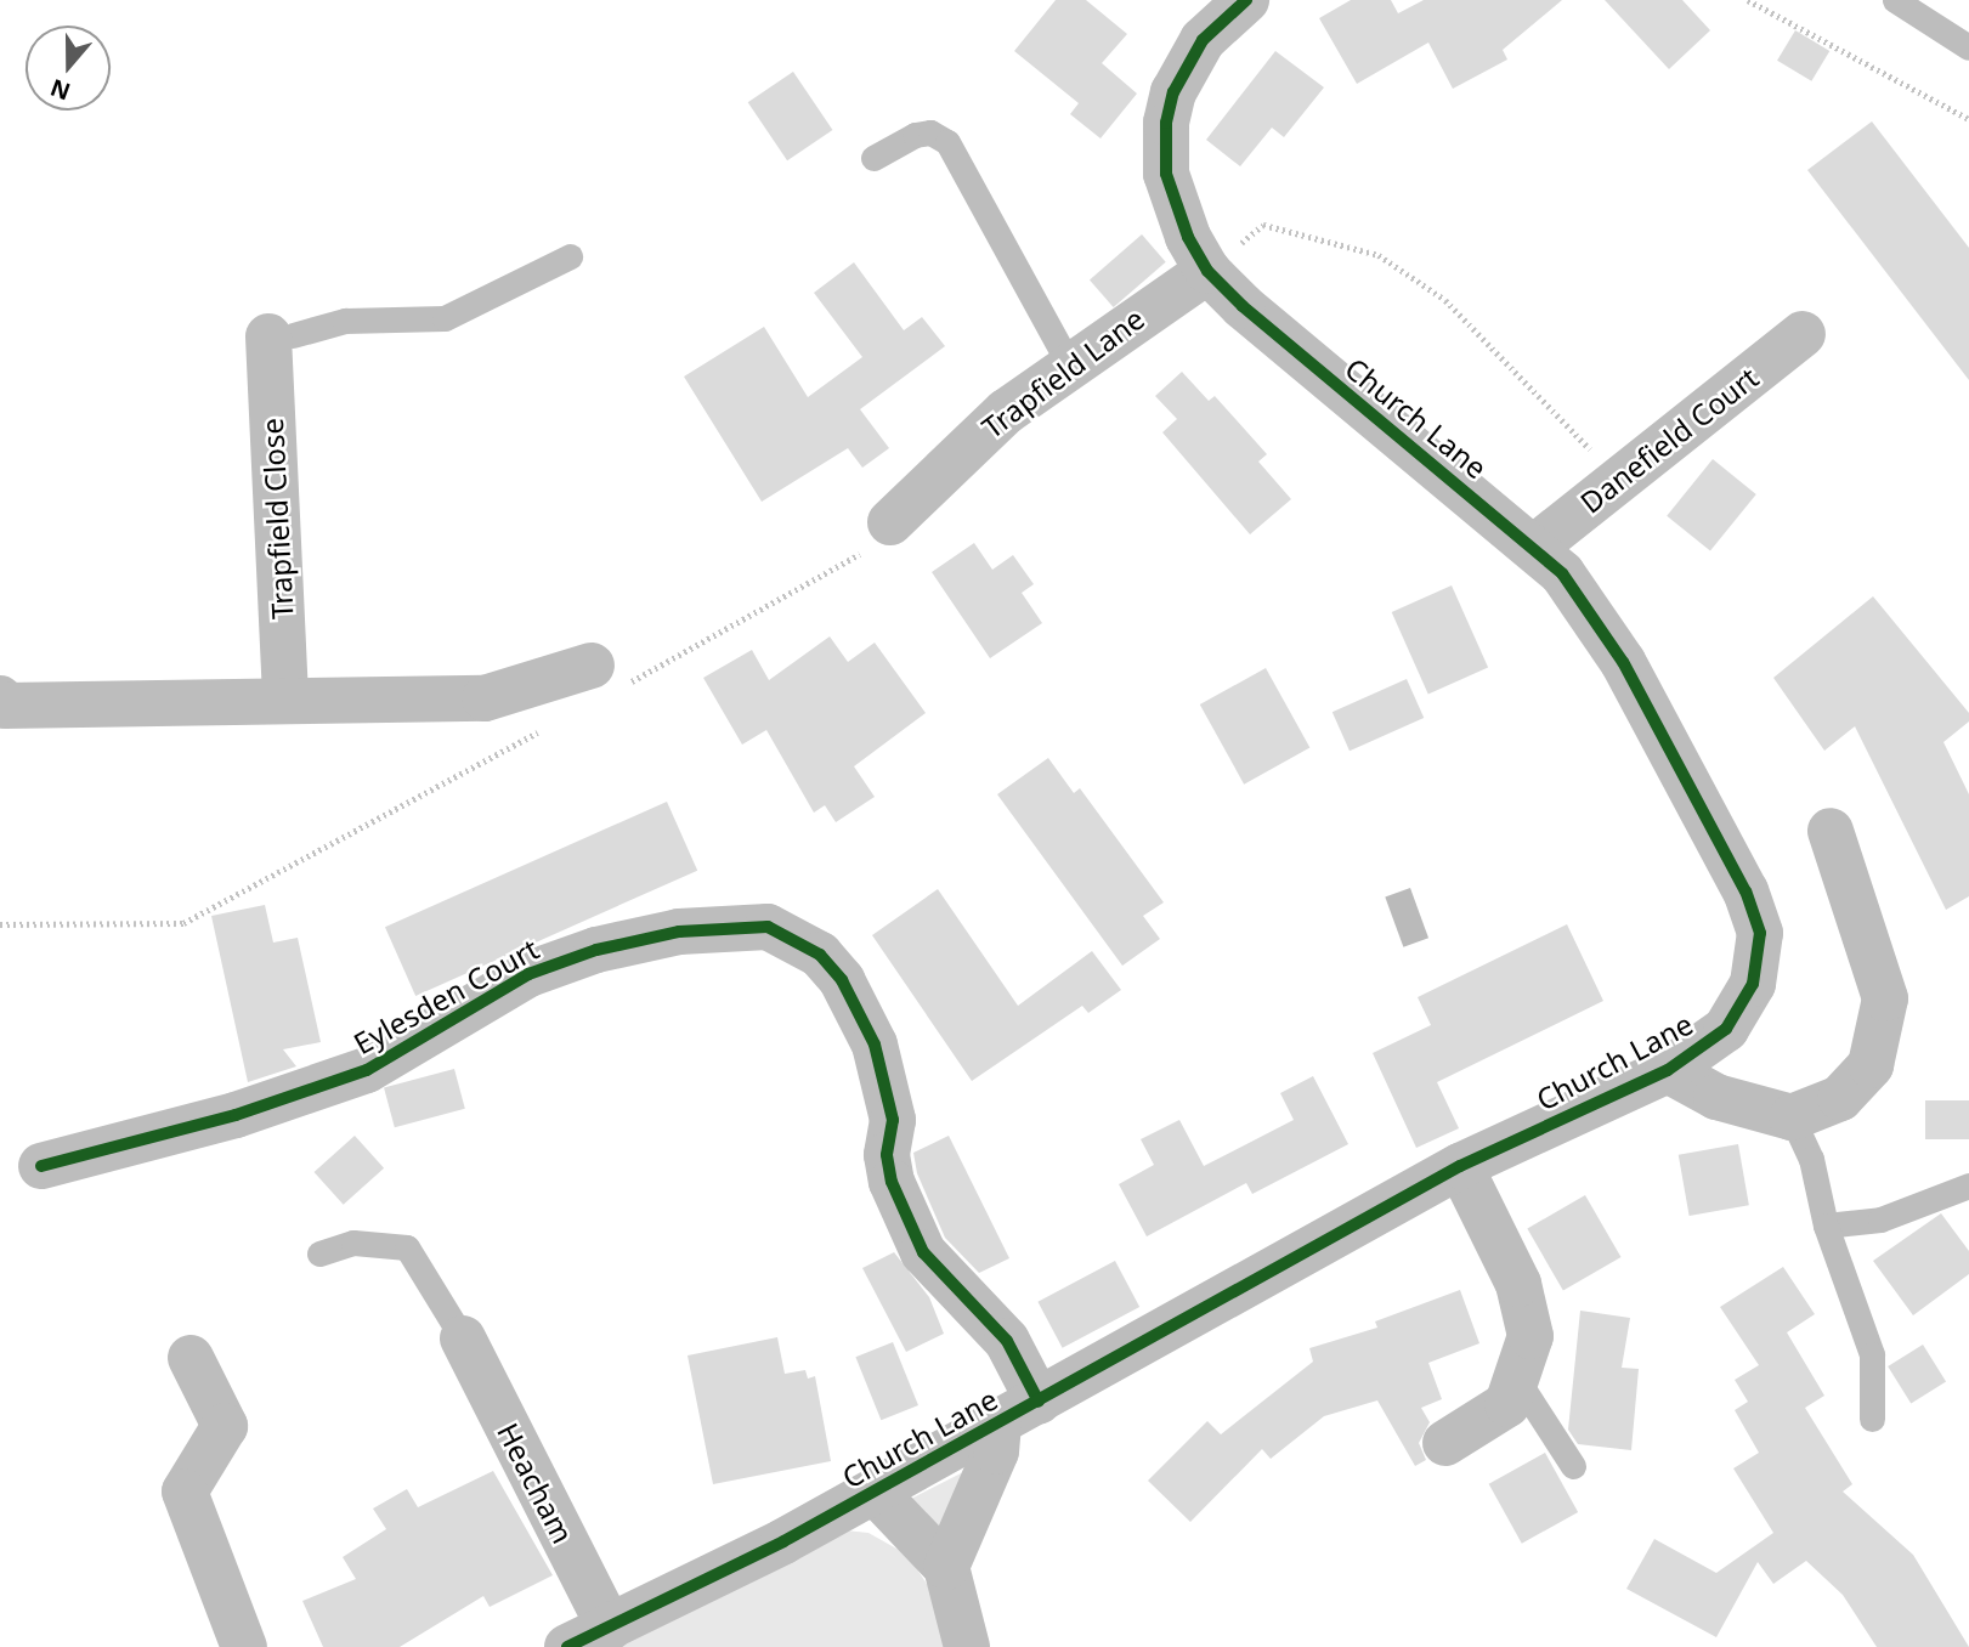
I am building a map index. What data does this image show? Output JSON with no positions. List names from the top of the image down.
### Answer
{
  "streets": {
    "street": [
      "Trapfield Lane",
      "Church Lane",
      "Danefield Court",
      "Trapfield Close",
      "Eylesden Court",
      "Heacham"
    ]
  },
  "crossings": [
    ["Trapfield Lane", "Church Lane"],
    ["Church Lane", "Danefield Court"],
    ["Church Lane", "Eylesden Court"],
    ["Church Lane", "Heacham"]
  ],
  "north": "bottom"
}
